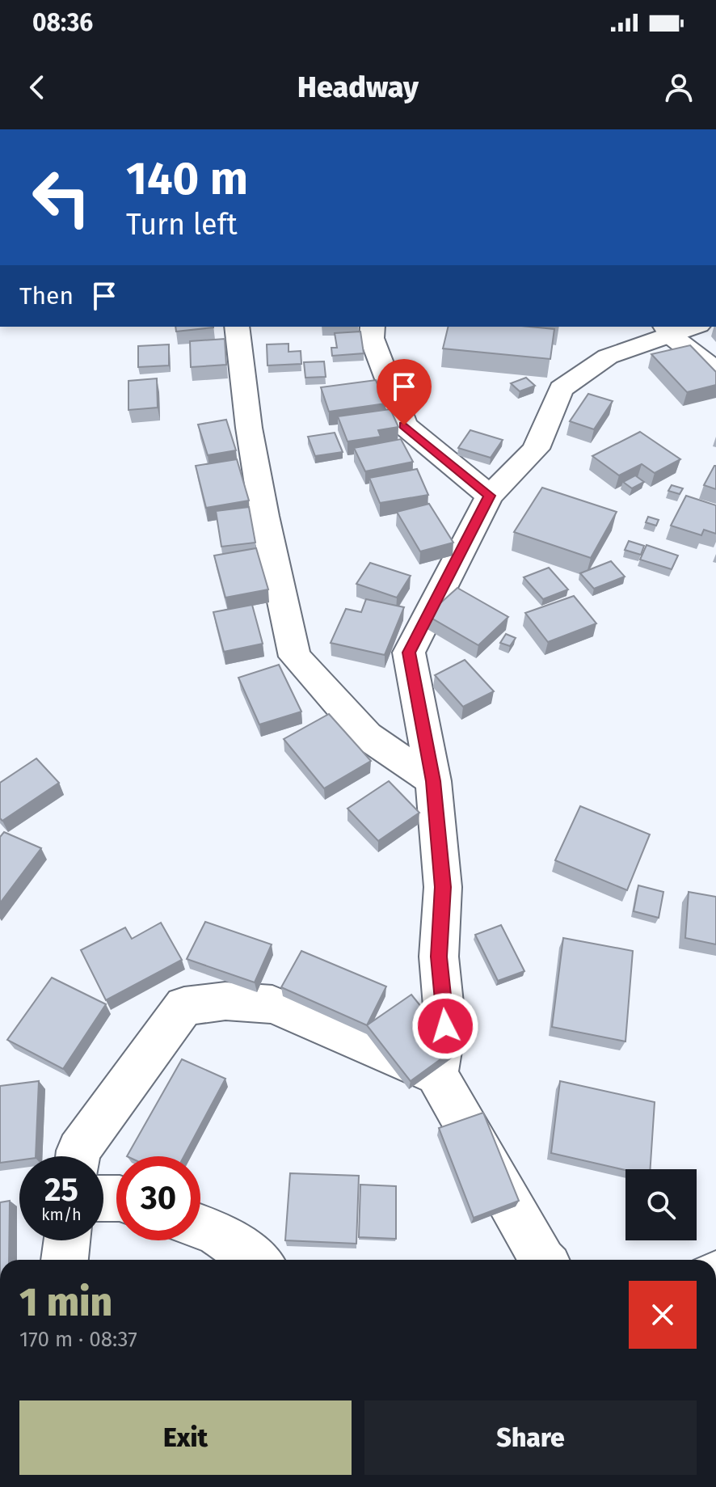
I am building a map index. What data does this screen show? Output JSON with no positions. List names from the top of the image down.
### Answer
{
  "page": {
    "status": "08:36",
    "header": "Headway",
    "turn": ["140 m", "Turn left"],
    "then": "Then",
    "speed": "25 km/h",
    "limit": "30",
    "heading": ["1 min", "170 m · 08:37"],
    "buttons": ["Exit", "Share"]
  }
}
